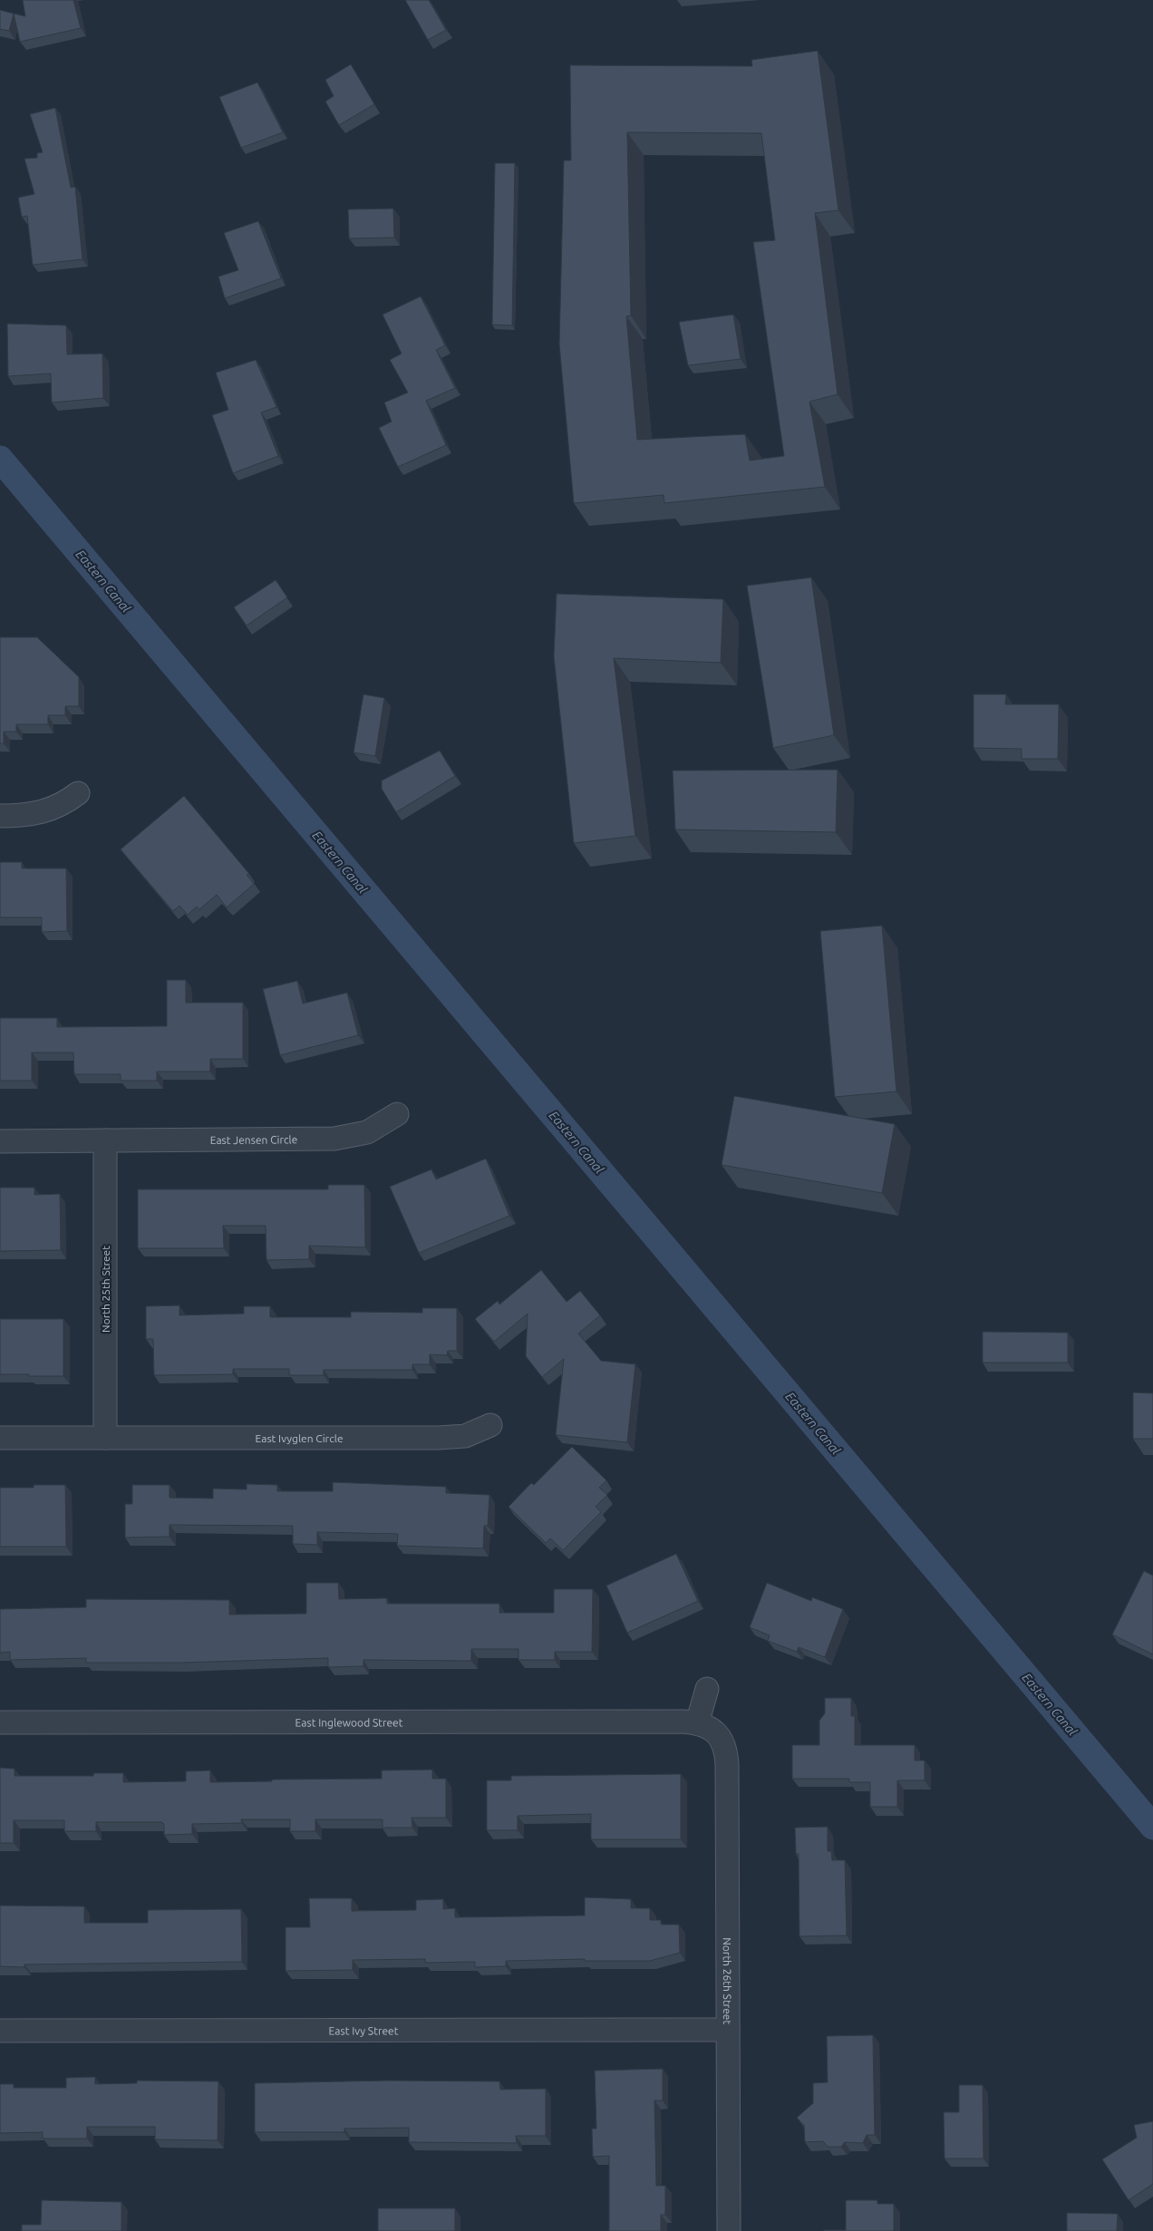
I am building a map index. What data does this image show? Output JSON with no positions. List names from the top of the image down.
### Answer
{
  "streets": {
    "street": [
      "East Jensen Circle",
      "North 25th Street",
      "East Ivyglen Circle",
      "East Inglewood Street",
      "North 26th Street",
      "East Ivy Street"
    ]
  },
  "crossings": [
    ["East Jensen Circle", "North 25th Street"],
    ["North 25th Street", "East Ivyglen Circle"],
    ["East Inglewood Street", "North 26th Street"],
    ["North 26th Street", "East Ivy Street"]
  ],
  "water": ["Eastern Canal"]
}
